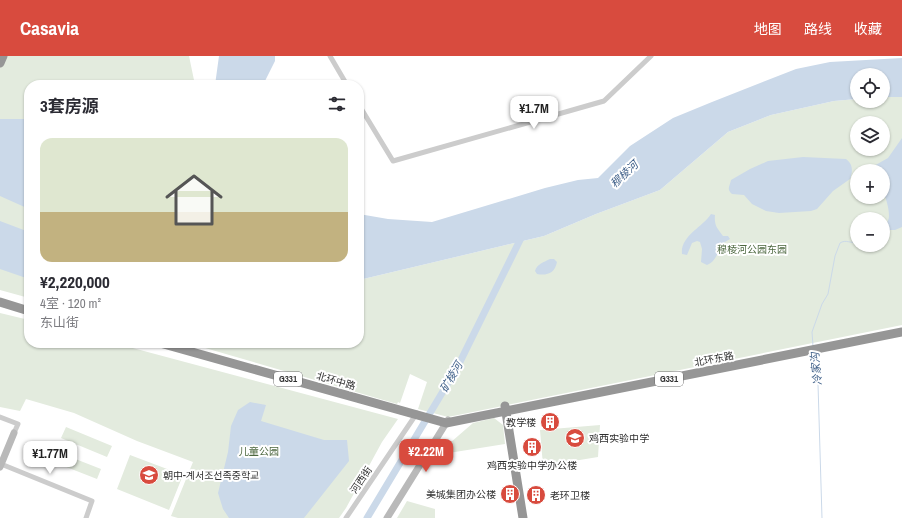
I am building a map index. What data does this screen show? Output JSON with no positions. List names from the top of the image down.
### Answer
{
  "streets": {
    "highway": ["北环东路", "G331", "北环中路"],
    "street": ["河西街"]
  },
  "crossings": [
    ["北环东路", "北环中路"],
    ["北环中路", "河西街"]
  ],
  "water": ["穆棱河", "冷家沟", "矿棱河"],
  "parks": ["穆棱河公园东园", "儿童公园"],
  "places": {
    "building": [
      "教学楼",
      "鸡西实验中学办公楼",
      "美城集团办公楼",
      "老环卫楼"
    ],
    "school or university": ["鸡西实验中学", "朝中-계서조선족중학교"]
  },
  "page": {
    "header": "Casavia",
    "nav": ["地图", "路线", "收藏"],
    "map_buttons": ["+", "−"],
    "heading": "3套房源",
    "price": ["¥1.7M", "¥2.22M", "¥1.77M"],
    "list": [
      {
        "name": "¥2,220,000",
        "note": "4室 · 120 m² · 东山街"
      }
    ]
  }
}
